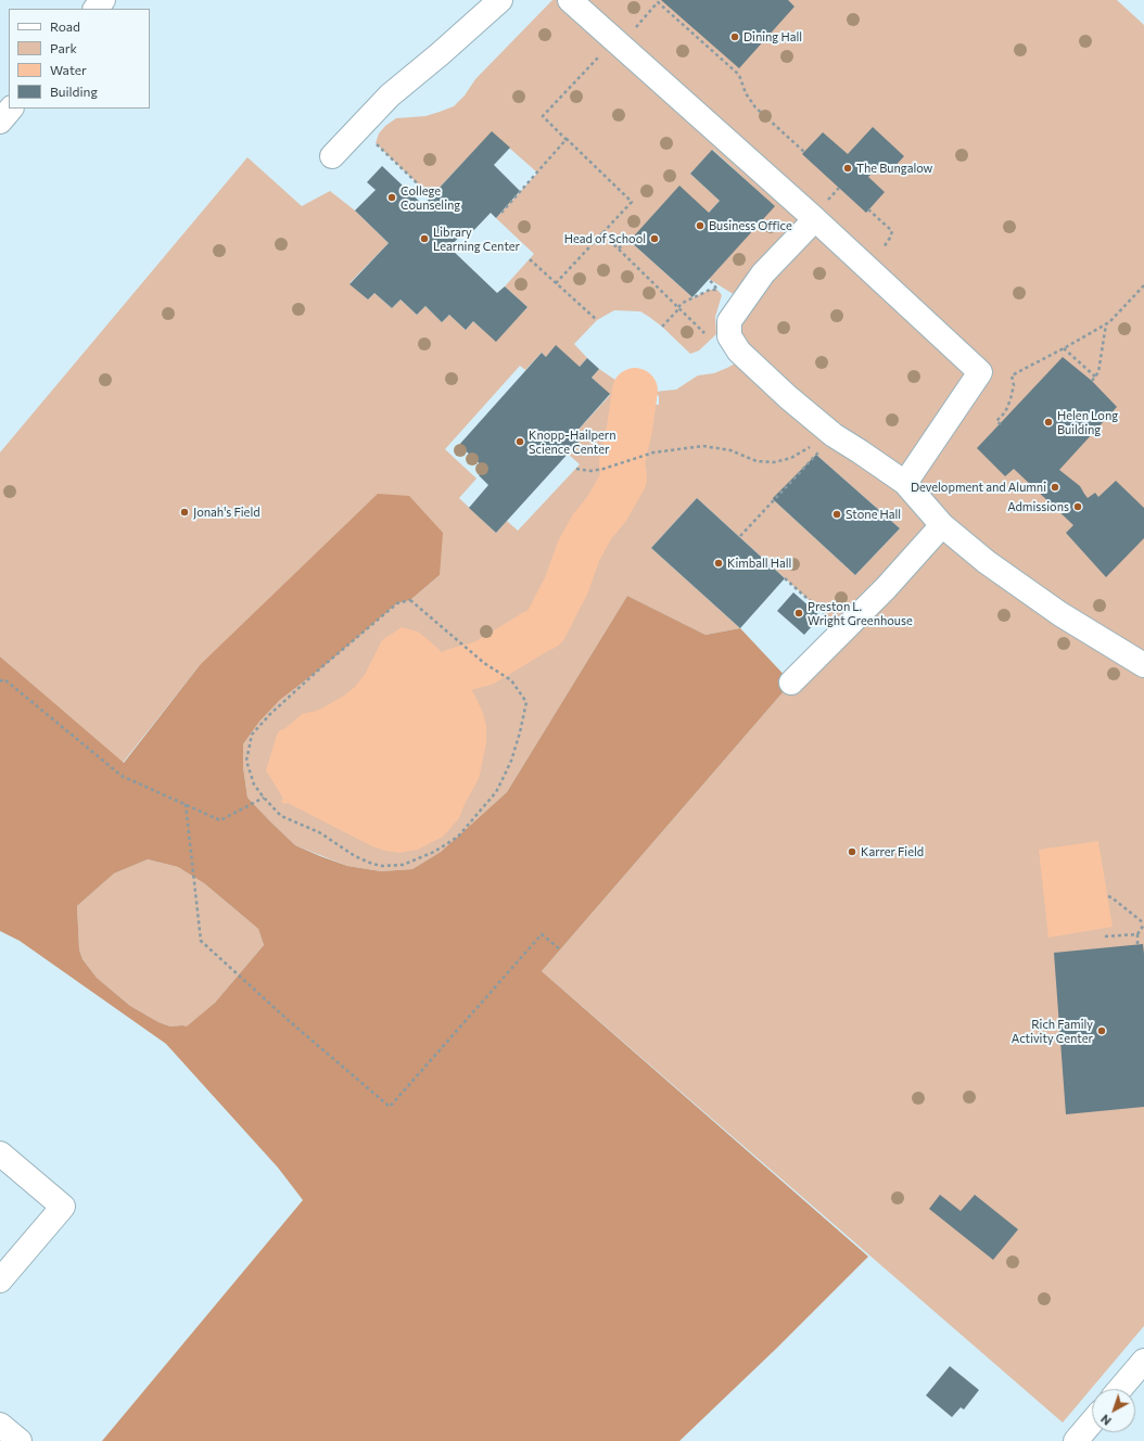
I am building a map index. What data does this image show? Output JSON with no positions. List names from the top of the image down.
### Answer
{
  "places": [
    "Dining Hall",
    "The Bungalow",
    "College Counseling",
    "Business Office",
    "Library Learning Center",
    "Head of School",
    "Helen Long Building",
    "Knopp-Hailpern Science Center",
    "Development and Alumni",
    "Admissions",
    "Jonah's Field",
    "Stone Hall",
    "Kimball Hall",
    "Preston L. Wright Greenhouse",
    "Karrer Field",
    "Rich Family Activity Center"
  ],
  "legend": [
    "Road",
    "Park",
    "Water",
    "Building"
  ],
  "north": "bottom left"
}
